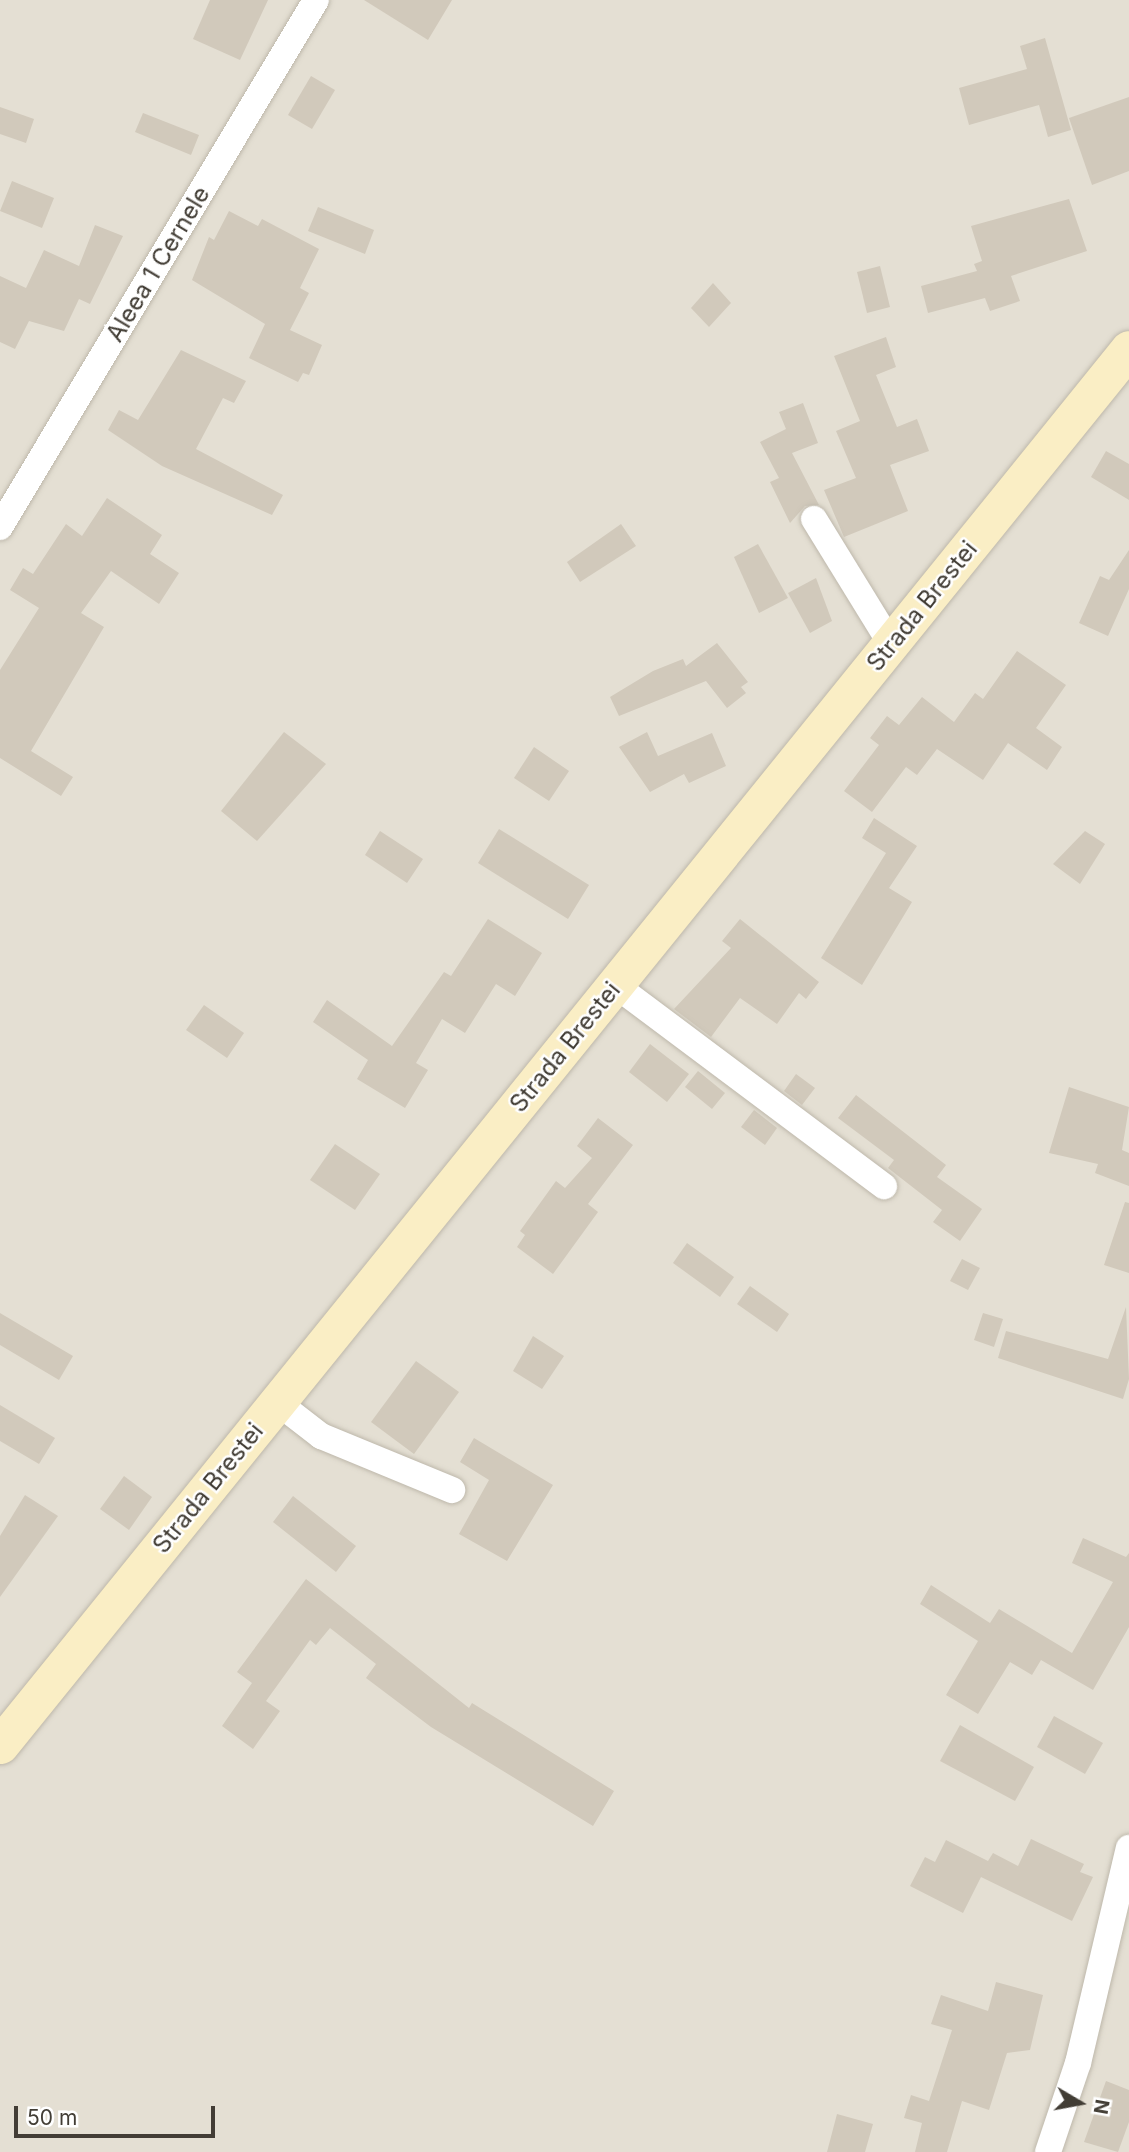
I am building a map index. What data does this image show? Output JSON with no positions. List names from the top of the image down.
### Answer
{
  "streets": {
    "main road": ["Strada Brestei"],
    "street": ["Aleea 1 Cernele"]
  },
  "scale_bar": "50 m",
  "north": "right"
}
